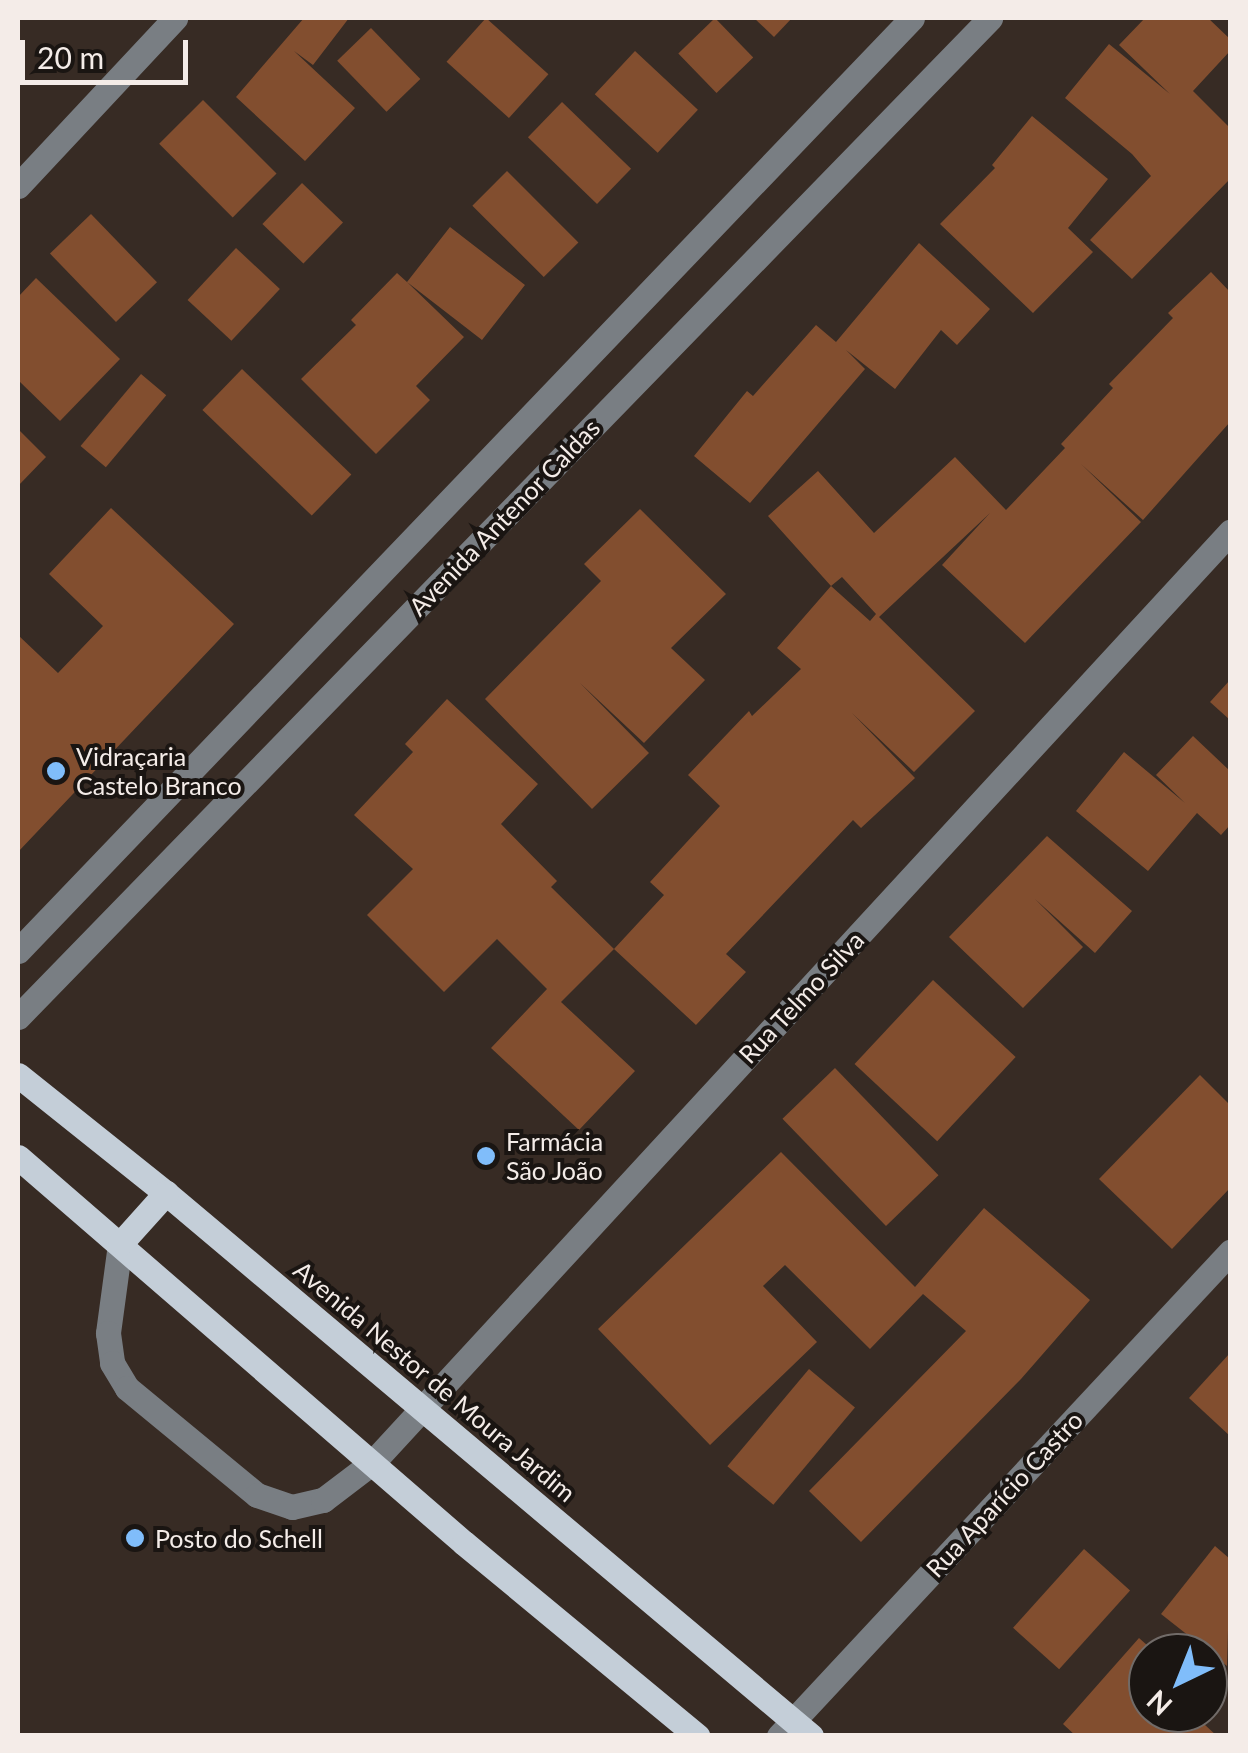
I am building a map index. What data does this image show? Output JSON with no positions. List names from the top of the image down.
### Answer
{
  "streets": {
    "main road": ["Avenida Nestor de Moura Jardim"],
    "street": ["Avenida Antenor Caldas", "Rua Telmo Silva", "Rua Aparício Castro"]
  },
  "crossings": [
    ["Rua Telmo Silva", "Avenida Nestor de Moura Jardim"],
    ["Avenida Nestor de Moura Jardim", "Rua Aparício Castro"]
  ],
  "places": ["Vidraçaria Castelo Branco", "Farmácia São João", "Posto do Schell"],
  "scale_bar": "20 m",
  "north": "bottom left"
}
